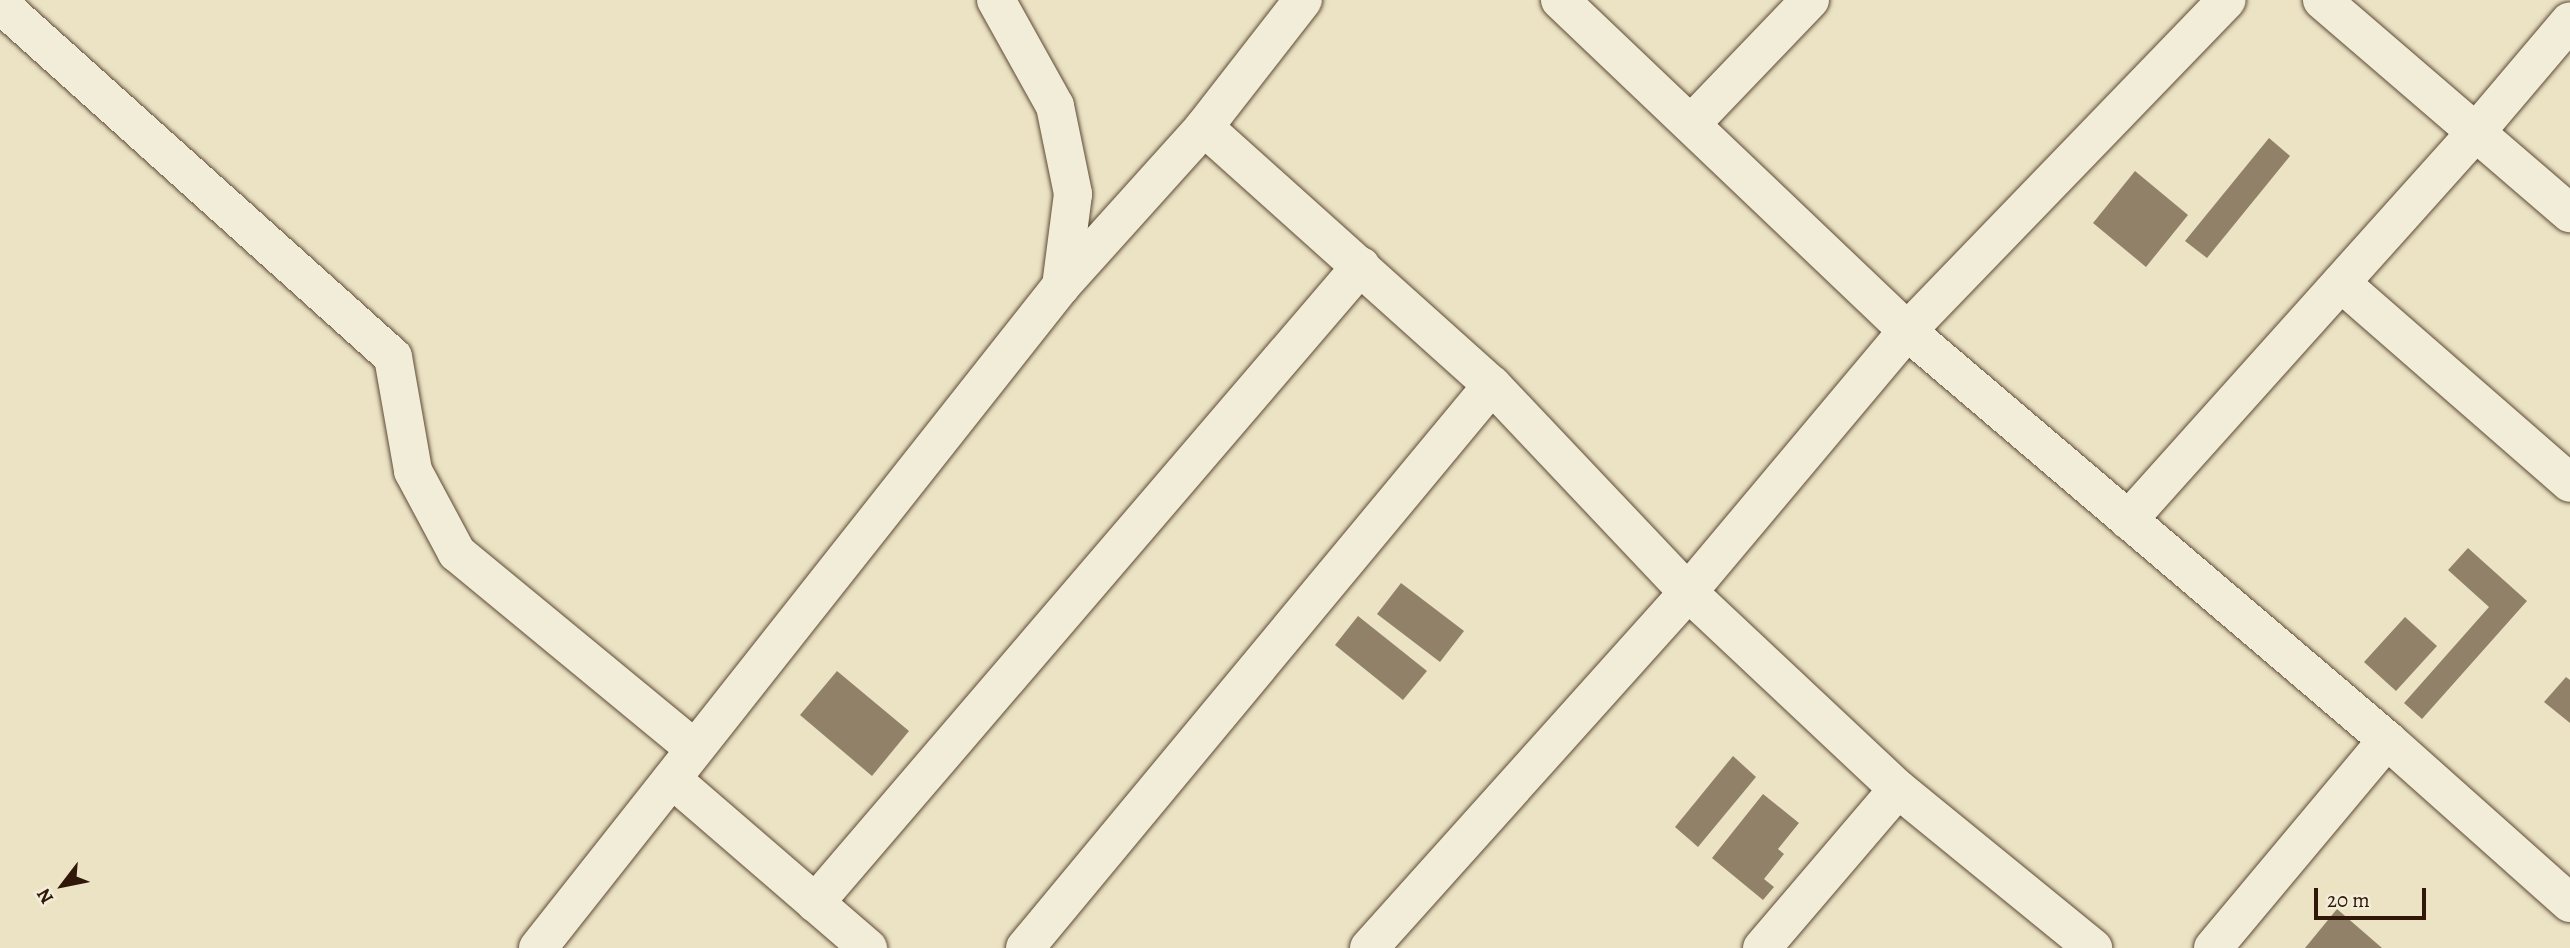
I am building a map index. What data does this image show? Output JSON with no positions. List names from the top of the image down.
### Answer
{
  "scale_bar": "20 m",
  "north": "bottom left"
}
